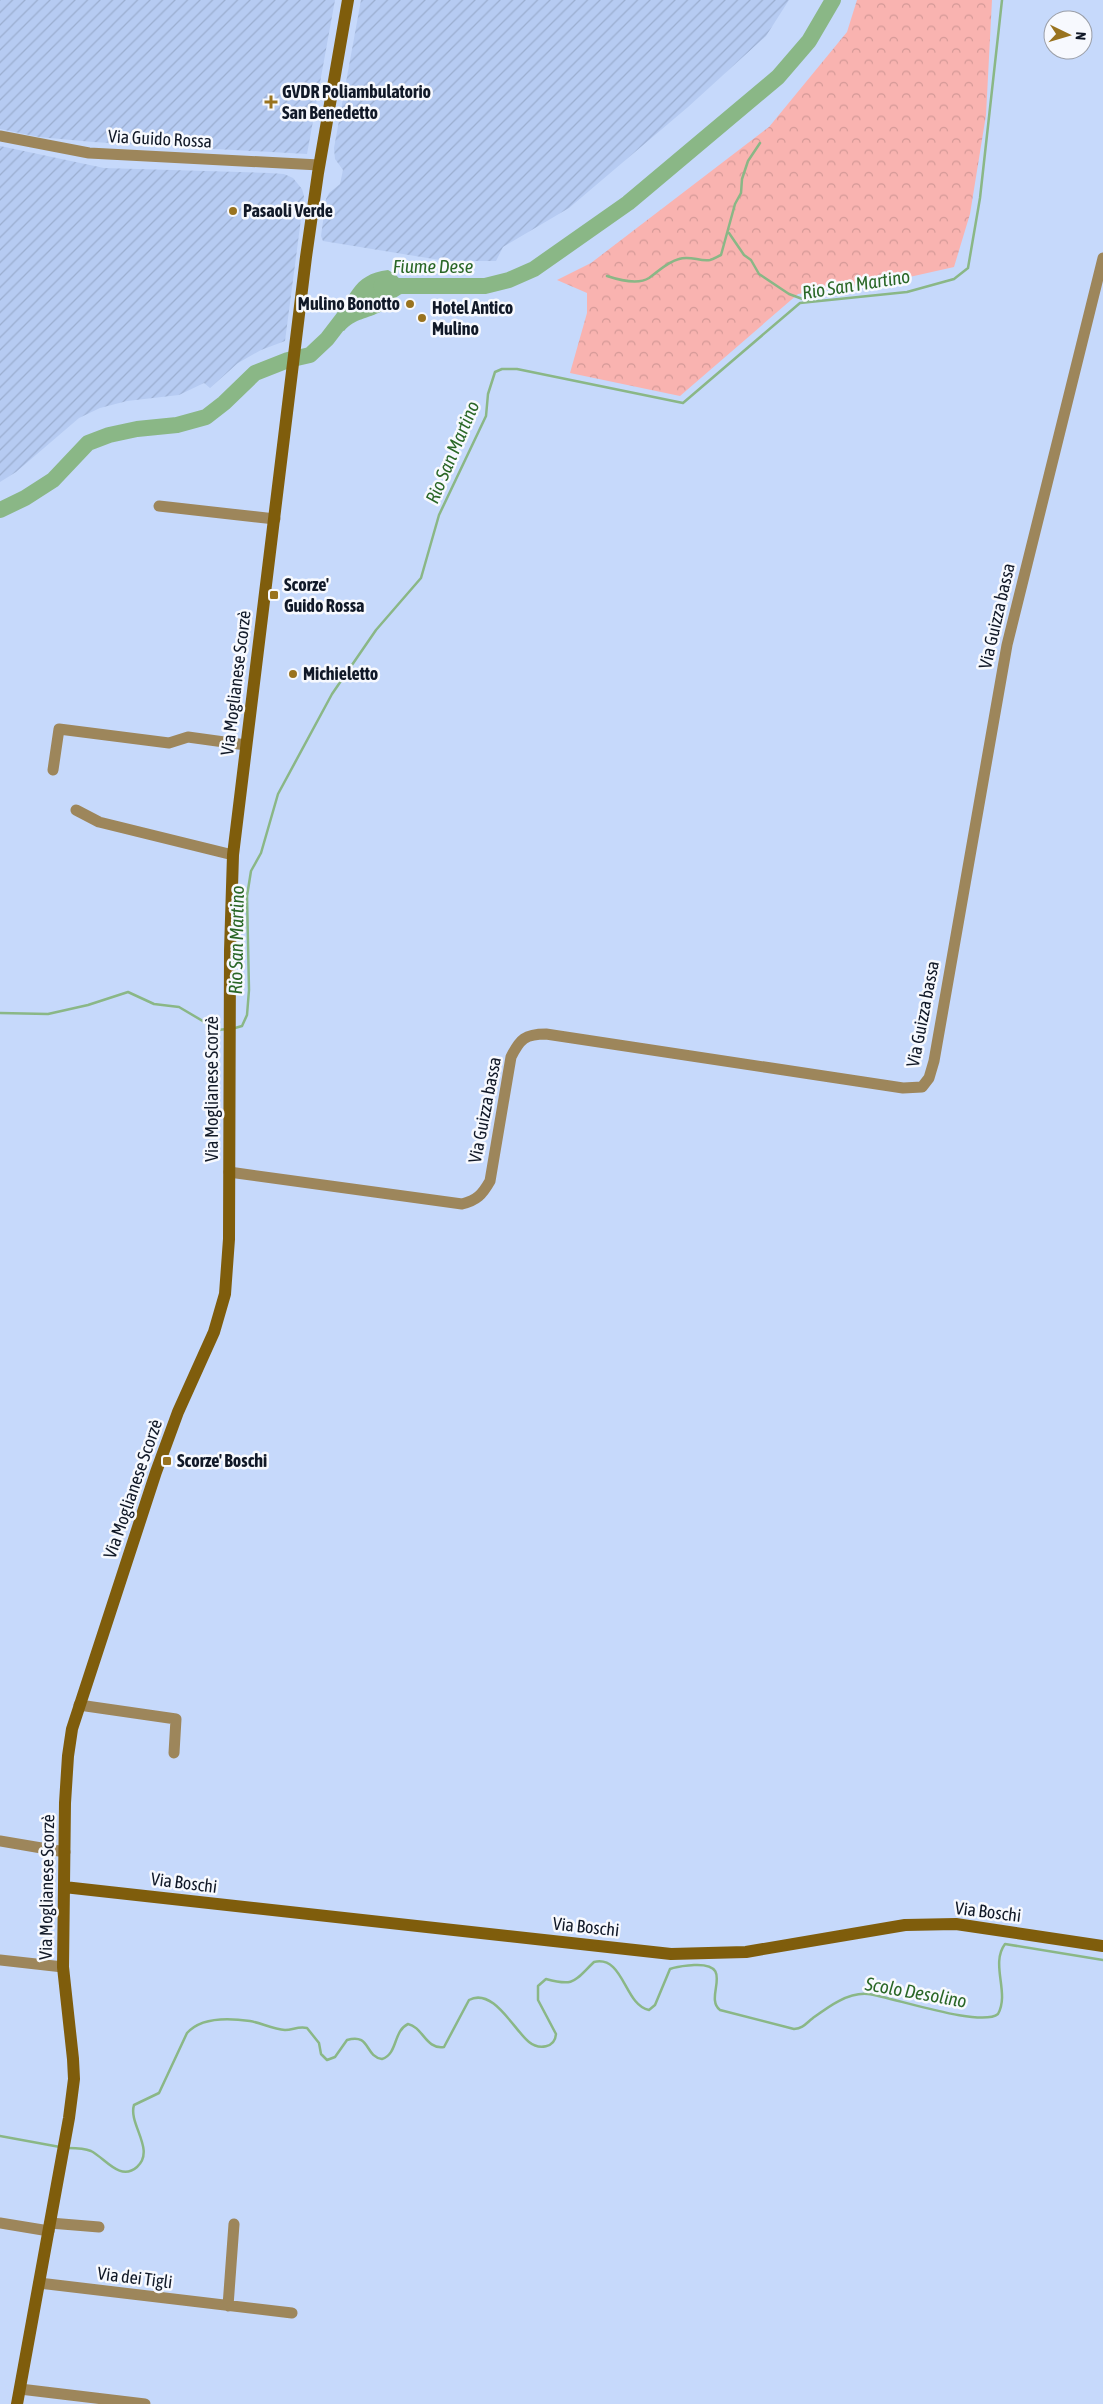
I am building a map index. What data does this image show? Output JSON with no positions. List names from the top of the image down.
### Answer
{
  "streets": {
    "main road": ["Via Moglianese Scorzè", "Via Boschi"],
    "street": ["Via Guido Rossa", "Via Guizza bassa", "Via dei Tigli"]
  },
  "crossings": [
    ["Via Guido Rossa", "Via Moglianese Scorzè"],
    ["Via Guizza bassa", "Via Moglianese Scorzè"],
    ["Via Moglianese Scorzè", "Via Boschi"],
    ["Via Moglianese Scorzè", "Via dei Tigli"]
  ],
  "water": ["Fiume Dese", "Rio San Martino", "Scolo Desolino"],
  "places": {
    "health": ["GVDR Poliambulatorio San Benedetto"],
    "other": [
      "Pasaoli Verde",
      "Mulino Bonotto",
      "Hotel Antico Mulino",
      "Michieletto"
    ],
    "transit": ["Scorze' Guido Rossa", "Scorze' Boschi"]
  },
  "north": "right"
}
